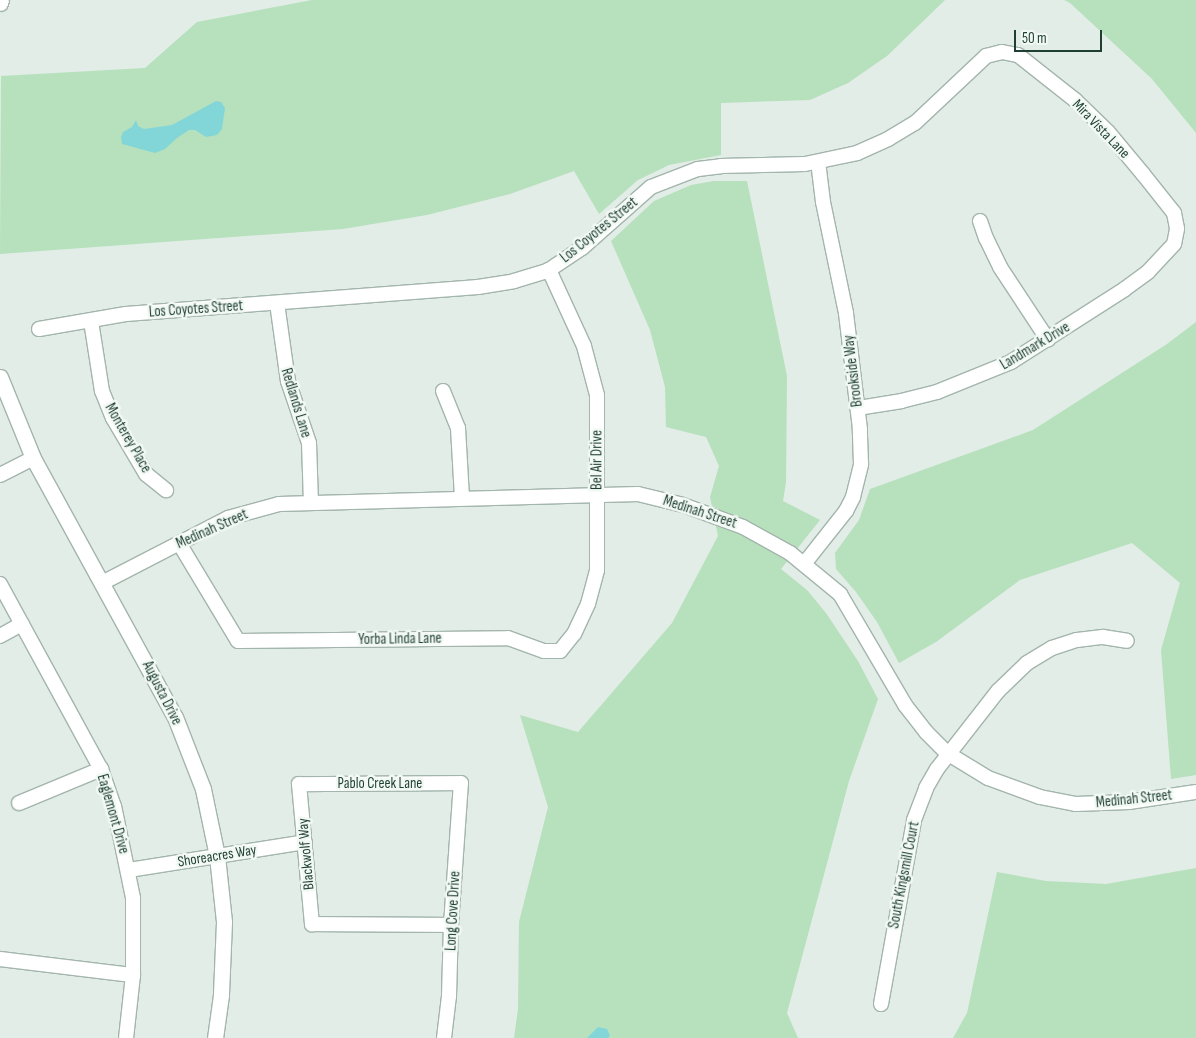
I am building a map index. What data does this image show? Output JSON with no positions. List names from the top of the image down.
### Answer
{
  "streets": {
    "street": [
      "Mira Vista Lane",
      "Los Coyotes Street",
      "Landmark Drive",
      "Brookside Way",
      "Redlands Lane",
      "Monterey Place",
      "Bel Air Drive",
      "Medinah Street",
      "Yorba Linda Lane",
      "Augusta Drive",
      "Pablo Creek Lane",
      "Eaglemont Drive",
      "Blackwolf Way",
      "Shoreacres Way",
      "South Kingsmill Court",
      "Long Cove Drive"
    ]
  },
  "crossings": [
    ["Mira Vista Lane", "Los Coyotes Street"],
    ["Mira Vista Lane", "Landmark Drive"],
    ["Los Coyotes Street", "Brookside Way"],
    ["Los Coyotes Street", "Redlands Lane"],
    ["Los Coyotes Street", "Monterey Place"],
    ["Los Coyotes Street", "Bel Air Drive"],
    ["Landmark Drive", "Brookside Way"],
    ["Brookside Way", "Medinah Street"],
    ["Redlands Lane", "Medinah Street"],
    ["Bel Air Drive", "Medinah Street"],
    ["Bel Air Drive", "Yorba Linda Lane"],
    ["Medinah Street", "Yorba Linda Lane"],
    ["Medinah Street", "Augusta Drive"],
    ["Medinah Street", "South Kingsmill Court"],
    ["Augusta Drive", "Shoreacres Way"],
    ["Pablo Creek Lane", "Blackwolf Way"],
    ["Pablo Creek Lane", "Long Cove Drive"],
    ["Eaglemont Drive", "Shoreacres Way"],
    ["Blackwolf Way", "Shoreacres Way"],
    ["Blackwolf Way", "Long Cove Drive"]
  ],
  "scale_bar": "50 m"
}
